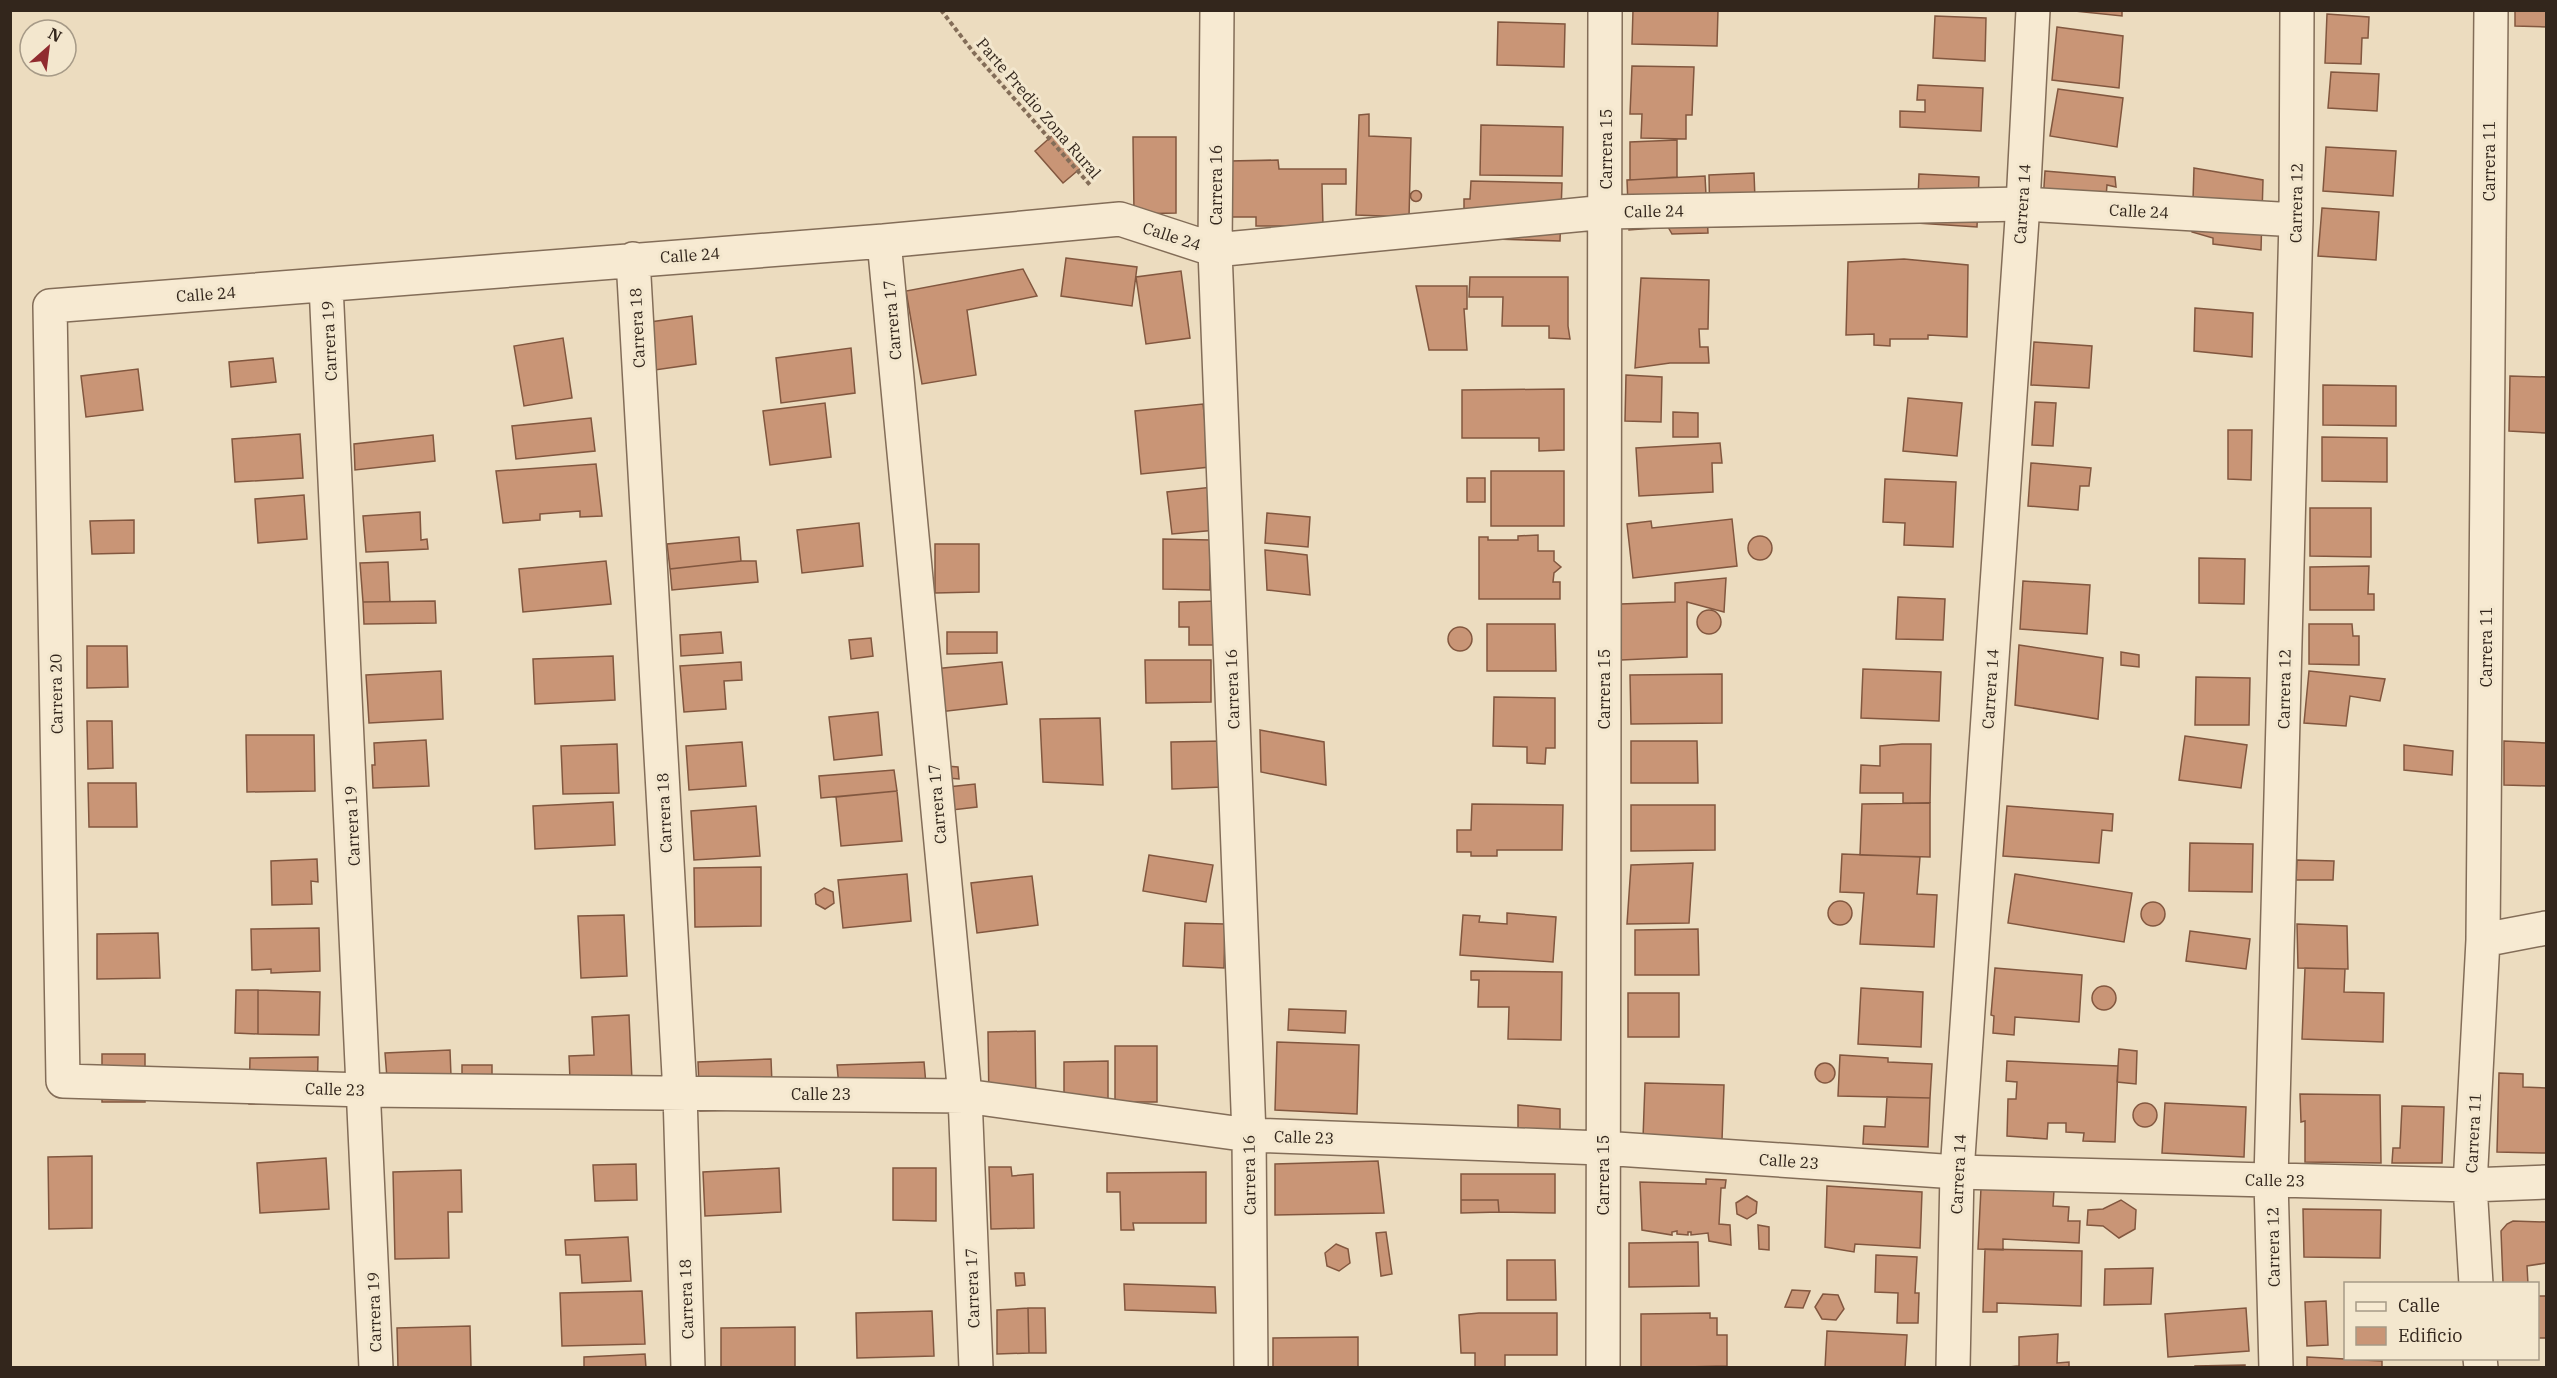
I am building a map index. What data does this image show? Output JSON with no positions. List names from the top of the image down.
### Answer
{
  "streets": {
    "street": [
      "Carrera 15",
      "Carrera 11",
      "Carrera 16",
      "Carrera 12",
      "Carrera 14",
      "Calle 24",
      "Carrera 17",
      "Carrera 18",
      "Carrera 19",
      "Carrera 20",
      "Calle 23"
    ],
    "path": ["Parte Predio Zona Rural"]
  },
  "crossings": [
    ["Parte Predio Zona Rural", "Calle 24"],
    ["Carrera 15", "Calle 24"],
    ["Carrera 15", "Calle 23"],
    ["Carrera 11", "Calle 23"],
    ["Carrera 16", "Calle 24"],
    ["Carrera 16", "Calle 23"],
    ["Carrera 12", "Calle 24"],
    ["Carrera 12", "Calle 23"],
    ["Carrera 14", "Calle 24"],
    ["Carrera 14", "Calle 23"],
    ["Calle 24", "Carrera 17"],
    ["Calle 24", "Carrera 18"],
    ["Calle 24", "Carrera 19"],
    ["Calle 24", "Carrera 20"],
    ["Carrera 17", "Calle 23"],
    ["Carrera 18", "Calle 23"],
    ["Carrera 19", "Calle 23"],
    ["Carrera 20", "Calle 23"]
  ],
  "legend": ["Calle", "Edificio"],
  "north": "top right"
}
